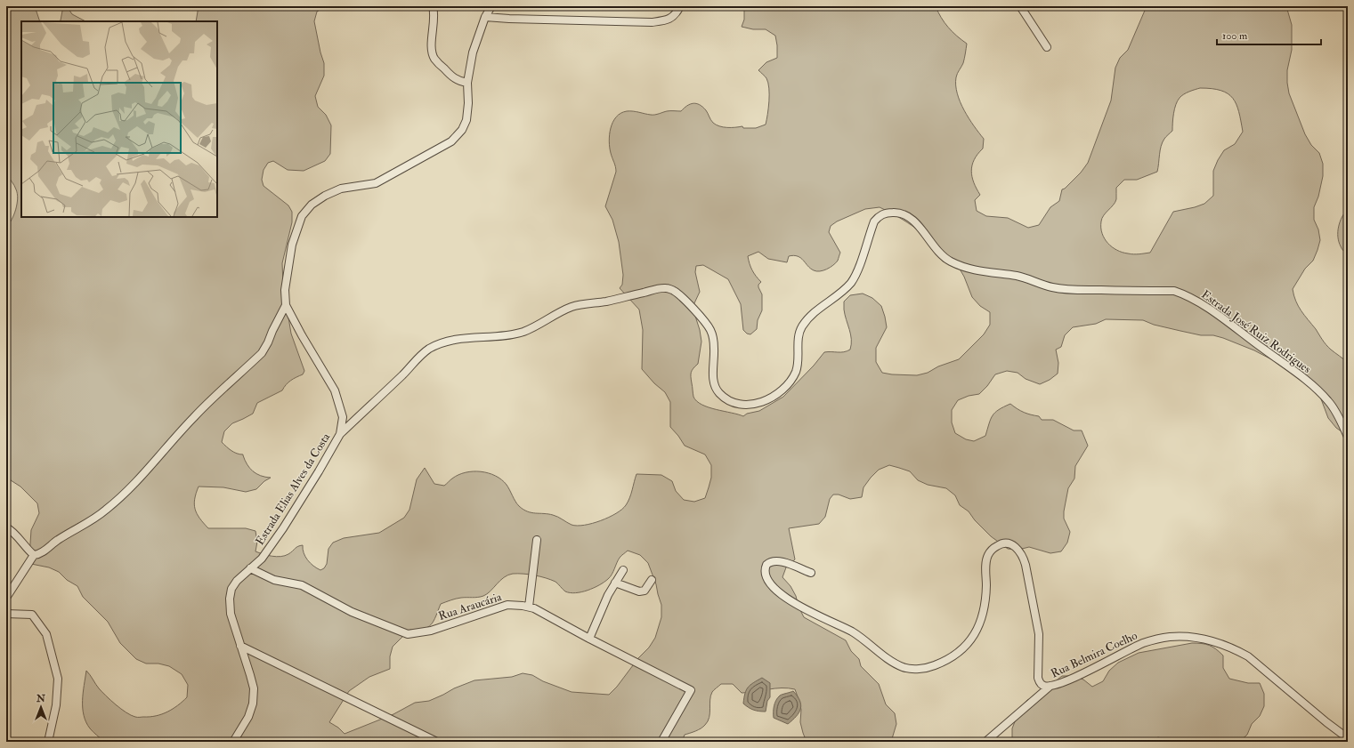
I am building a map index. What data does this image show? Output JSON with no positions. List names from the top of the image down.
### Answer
{
  "streets": {
    "street": [
      "Estrada José Ruiz Rodrigues",
      "Estrada Elias Alves da Costa",
      "Rua Araucária",
      "Rua Belmira Coelho"
    ]
  },
  "crossings": [
    ["Estrada José Ruiz Rodrigues", "Estrada Elias Alves da Costa"],
    ["Estrada Elias Alves da Costa", "Rua Araucária"]
  ],
  "scale_bar": "100 m",
  "north": "top"
}
